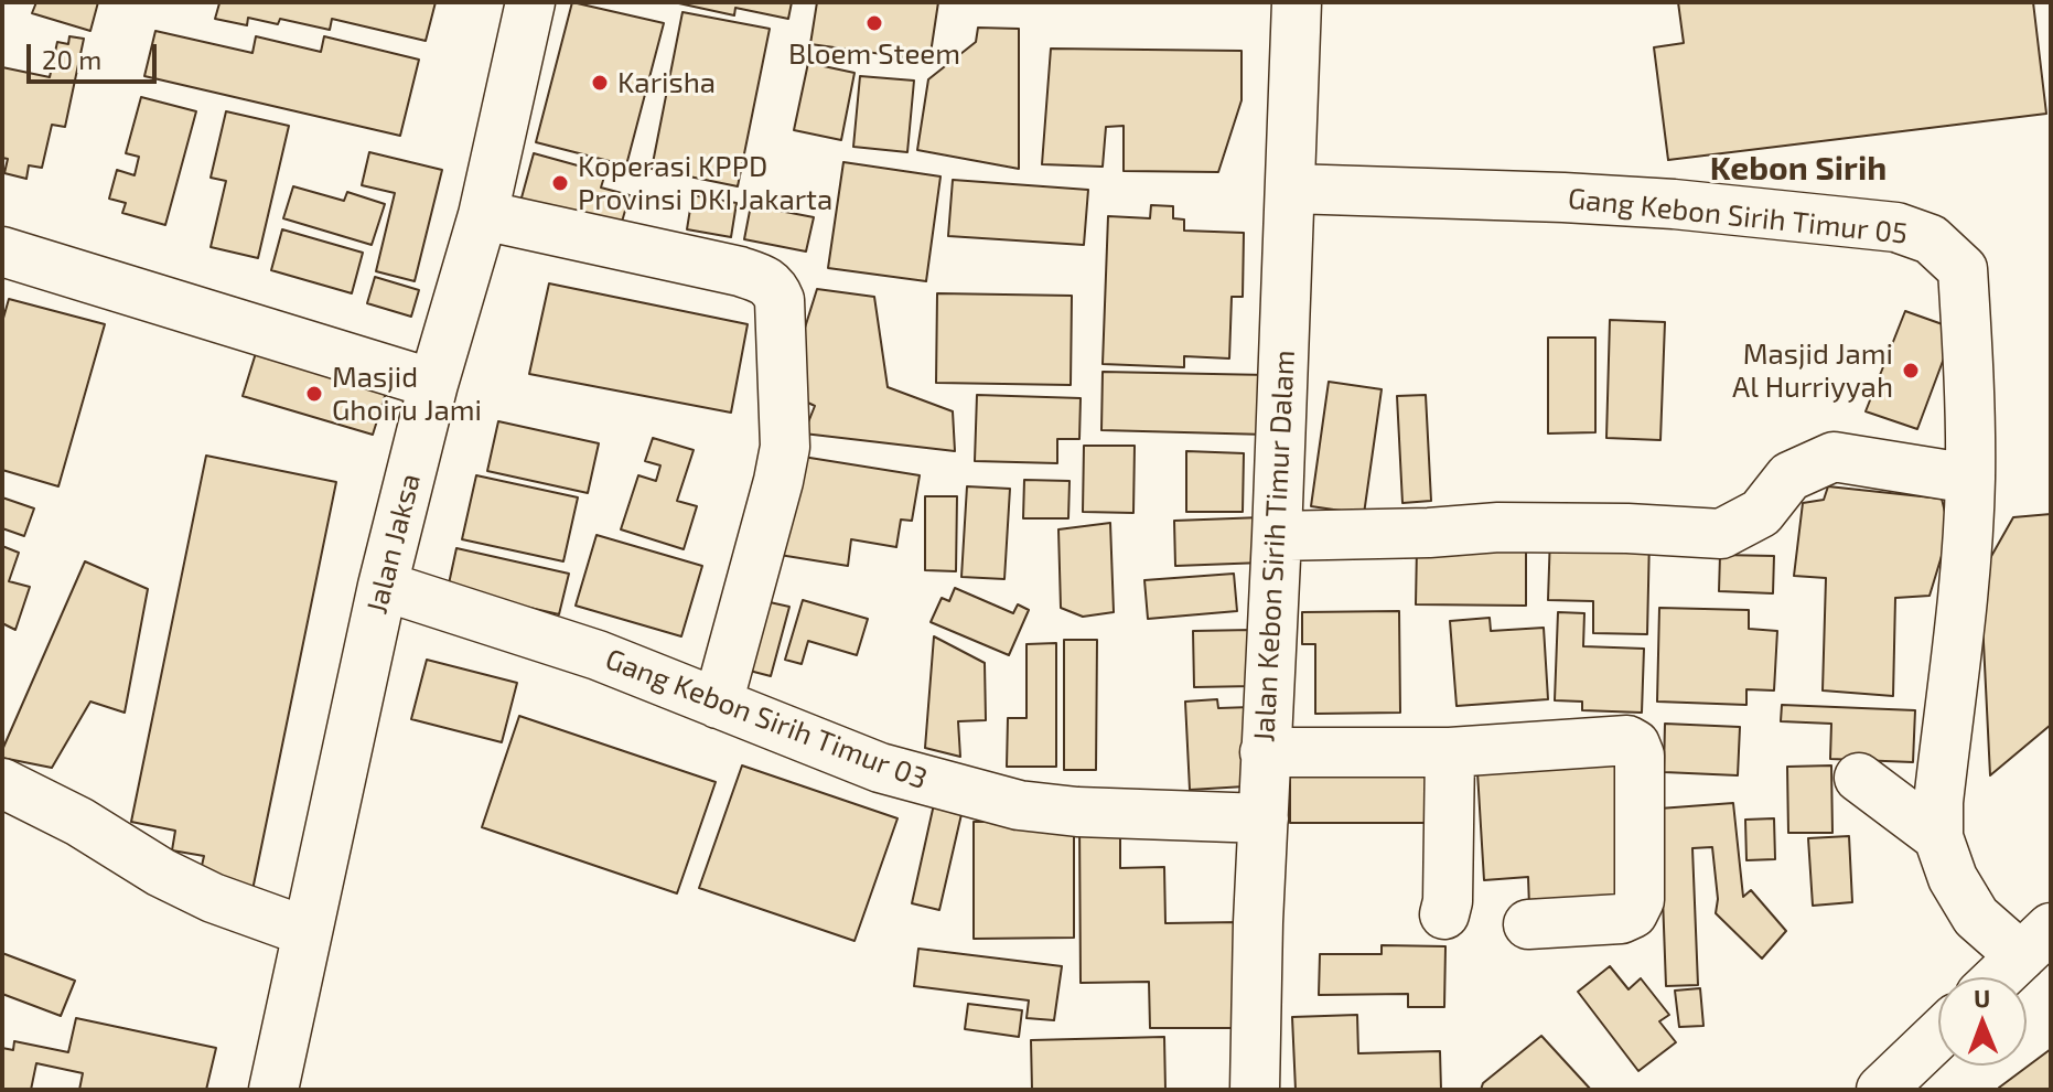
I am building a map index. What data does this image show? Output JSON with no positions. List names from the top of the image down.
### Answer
{
  "streets": {
    "street": [
      "Gang Kebon Sirih Timur 05",
      "Jalan Jaksa",
      "Jalan Kebon Sirih Timur Dalam",
      "Gang Kebon Sirih Timur 03"
    ]
  },
  "crossings": [
    ["Gang Kebon Sirih Timur 05", "Jalan Kebon Sirih Timur Dalam"],
    ["Jalan Jaksa", "Gang Kebon Sirih Timur 03"],
    ["Jalan Kebon Sirih Timur Dalam", "Gang Kebon Sirih Timur 03"]
  ],
  "districts": ["Kebon Sirih"],
  "places": [
    "Bloem Steem",
    "Karisha",
    "Koperasi KPPD Provinsi DKI Jakarta",
    "Masjid Jami Al Hurriyyah",
    "Masjid Ghoiru Jami"
  ],
  "scale_bar": "20 m",
  "north": "top"
}
